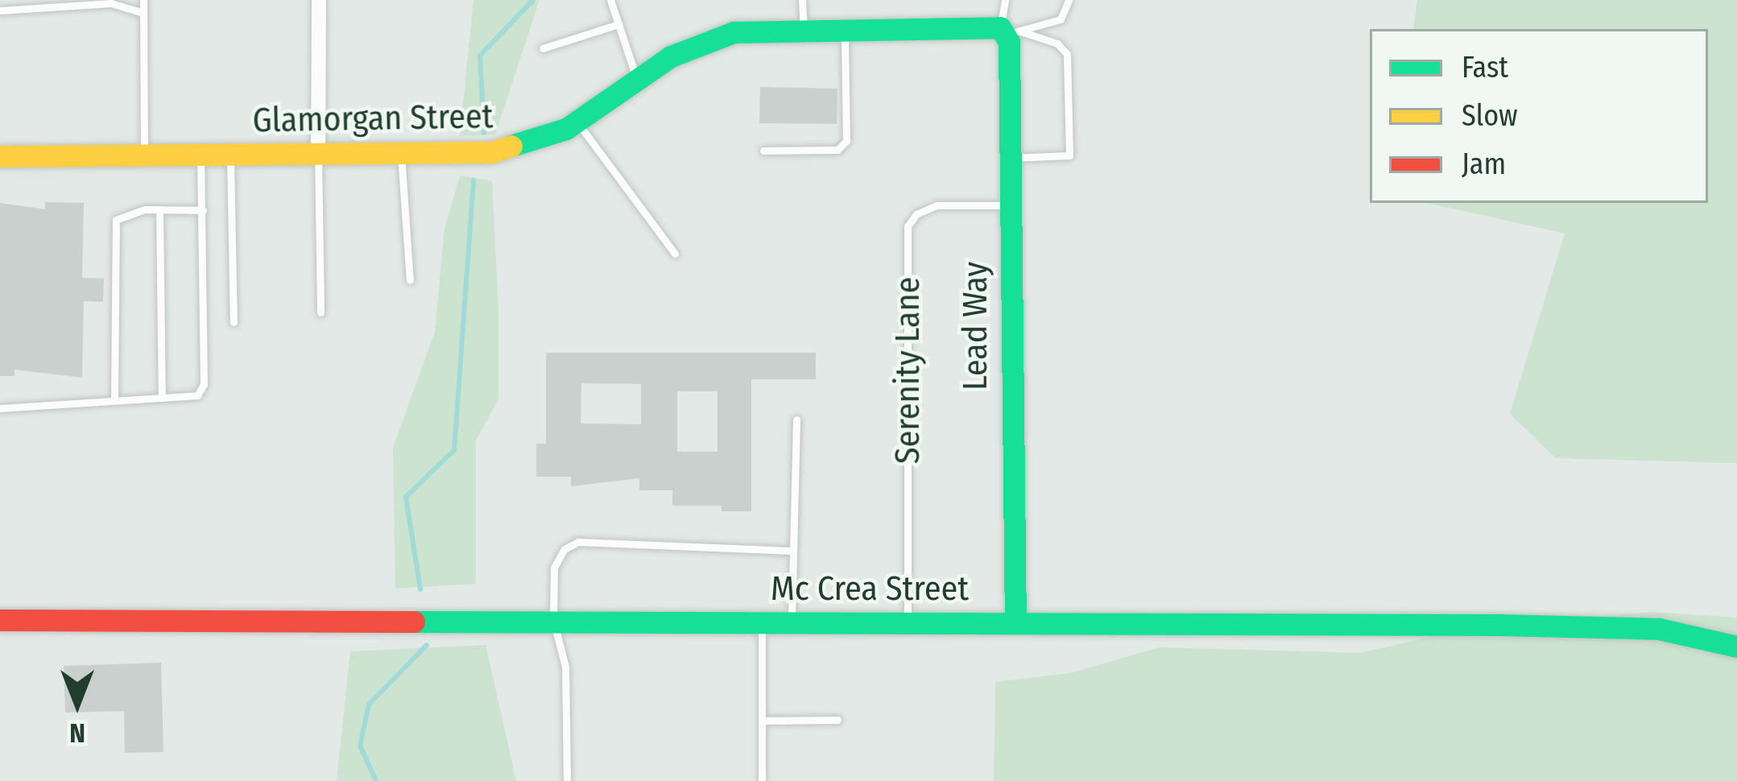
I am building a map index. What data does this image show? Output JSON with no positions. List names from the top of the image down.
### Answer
{
  "streets": {
    "street": ["Glamorgan Street", "Lead Way", "Mc Crea Street"],
    "lane": ["Serenity Lane"]
  },
  "crossings": [
    ["Glamorgan Street", "Lead Way"],
    ["Lead Way", "Serenity Lane"],
    ["Lead Way", "Mc Crea Street"],
    ["Serenity Lane", "Mc Crea Street"]
  ],
  "legend": ["Fast", "Slow", "Jam"],
  "north": "bottom"
}
